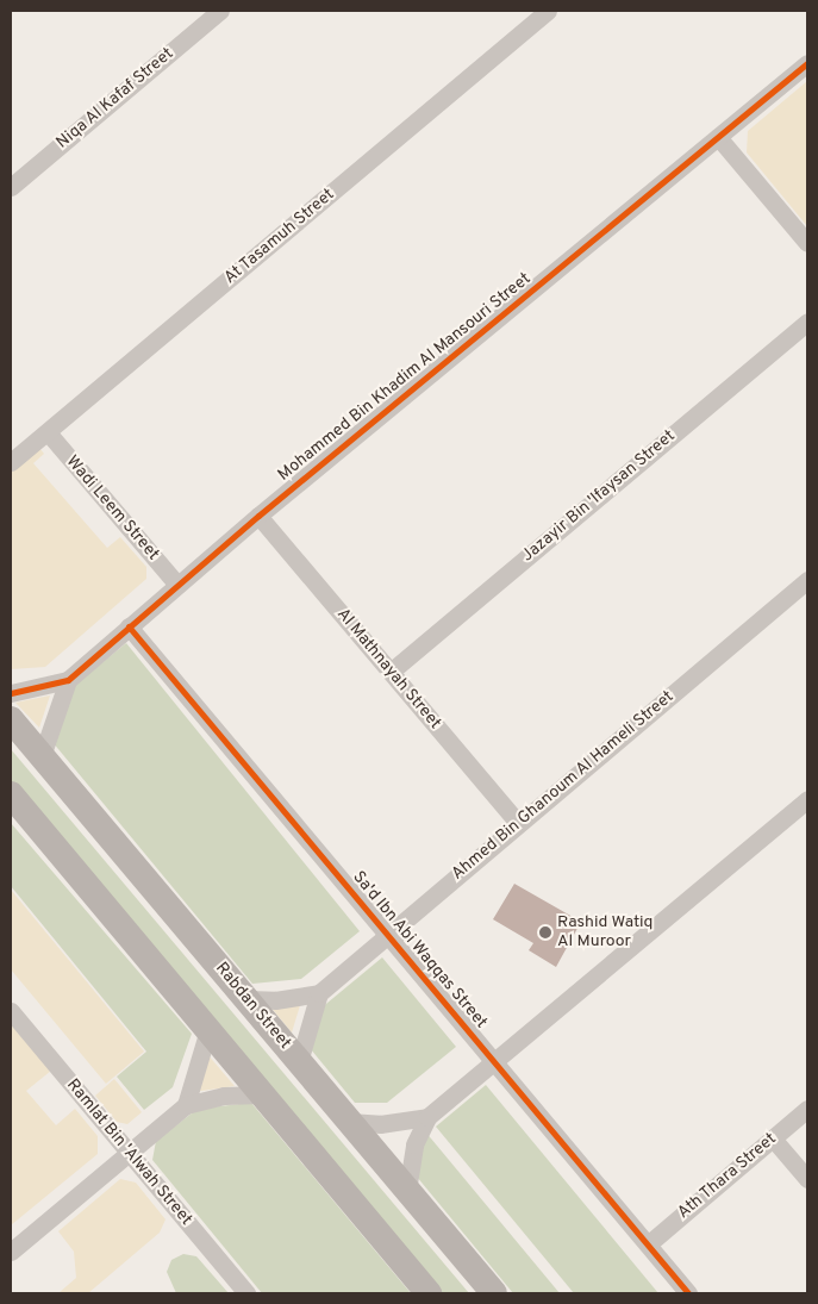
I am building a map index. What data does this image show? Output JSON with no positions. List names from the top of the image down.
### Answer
{
  "streets": {
    "main road": ["Rabdan Street"],
    "street": [
      "Niqa Al Kafaf Street",
      "At Tasamuh Street",
      "Mohammed Bin Khadim Al Mansouri Street",
      "Jazayir Bin 'Ifaysan Street",
      "Wadi Leem Street",
      "Al Mathnayah Street",
      "Ahmed Bin Ghanoum Al Hameli Street",
      "Sa'd Ibn Abi Waqqas Street",
      "Ramlat Bin 'Alwah Street",
      "Ath Thara Street"
    ]
  },
  "crossings": [
    ["At Tasamuh Street", "Wadi Leem Street"],
    ["Mohammed Bin Khadim Al Mansouri Street", "Wadi Leem Street"],
    ["Mohammed Bin Khadim Al Mansouri Street", "Al Mathnayah Street"],
    ["Mohammed Bin Khadim Al Mansouri Street", "Sa'd Ibn Abi Waqqas Street"],
    ["Mohammed Bin Khadim Al Mansouri Street", "Rabdan Street"],
    ["Jazayir Bin 'Ifaysan Street", "Al Mathnayah Street"],
    ["Al Mathnayah Street", "Ahmed Bin Ghanoum Al Hameli Street"],
    ["Ahmed Bin Ghanoum Al Hameli Street", "Sa'd Ibn Abi Waqqas Street"],
    ["Sa'd Ibn Abi Waqqas Street", "Ath Thara Street"]
  ],
  "places": ["Rashid Watiq Al Muroor"]
}
